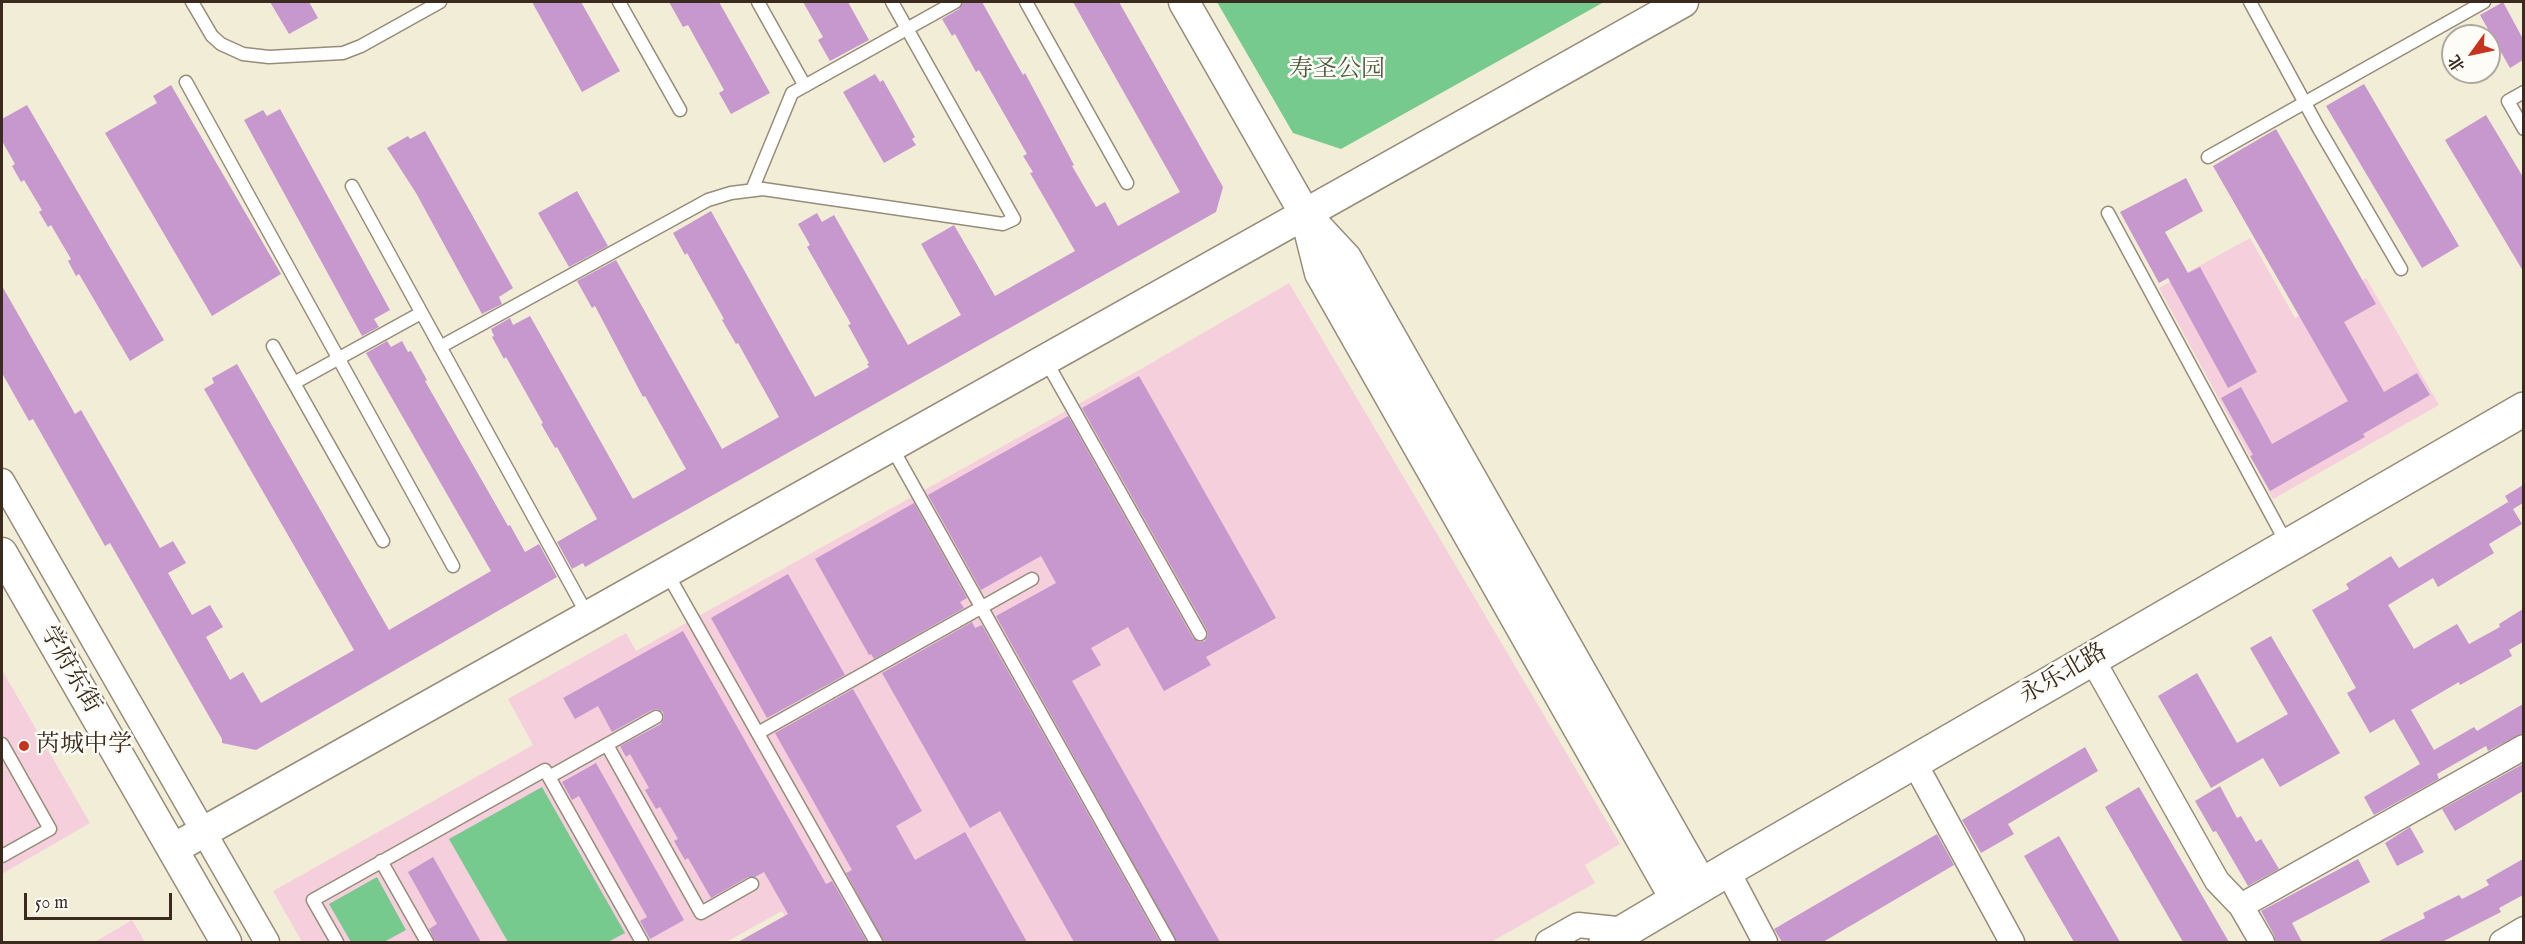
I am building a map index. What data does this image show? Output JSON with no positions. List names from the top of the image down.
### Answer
{
  "streets": {
    "main road": ["永乐北路"],
    "street": ["学府东街"]
  },
  "parks": ["寿圣公园"],
  "places": ["芮城中学"],
  "scale_bar": "50 m",
  "north": "bottom left"
}
